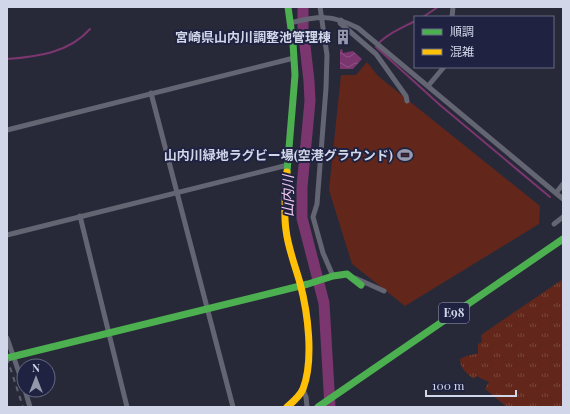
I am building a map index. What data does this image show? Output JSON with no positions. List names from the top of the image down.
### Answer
{
  "streets": {
    "street": ["E98"]
  },
  "water": ["山内川"],
  "places": {
    "building": ["宮崎県山内川調整池管理棟"],
    "sports": ["山内川緑地ラグビー場(空港グラウンド)"]
  },
  "legend": ["順調", "混雑"],
  "scale_bar": "100 m",
  "north": "top"
}
